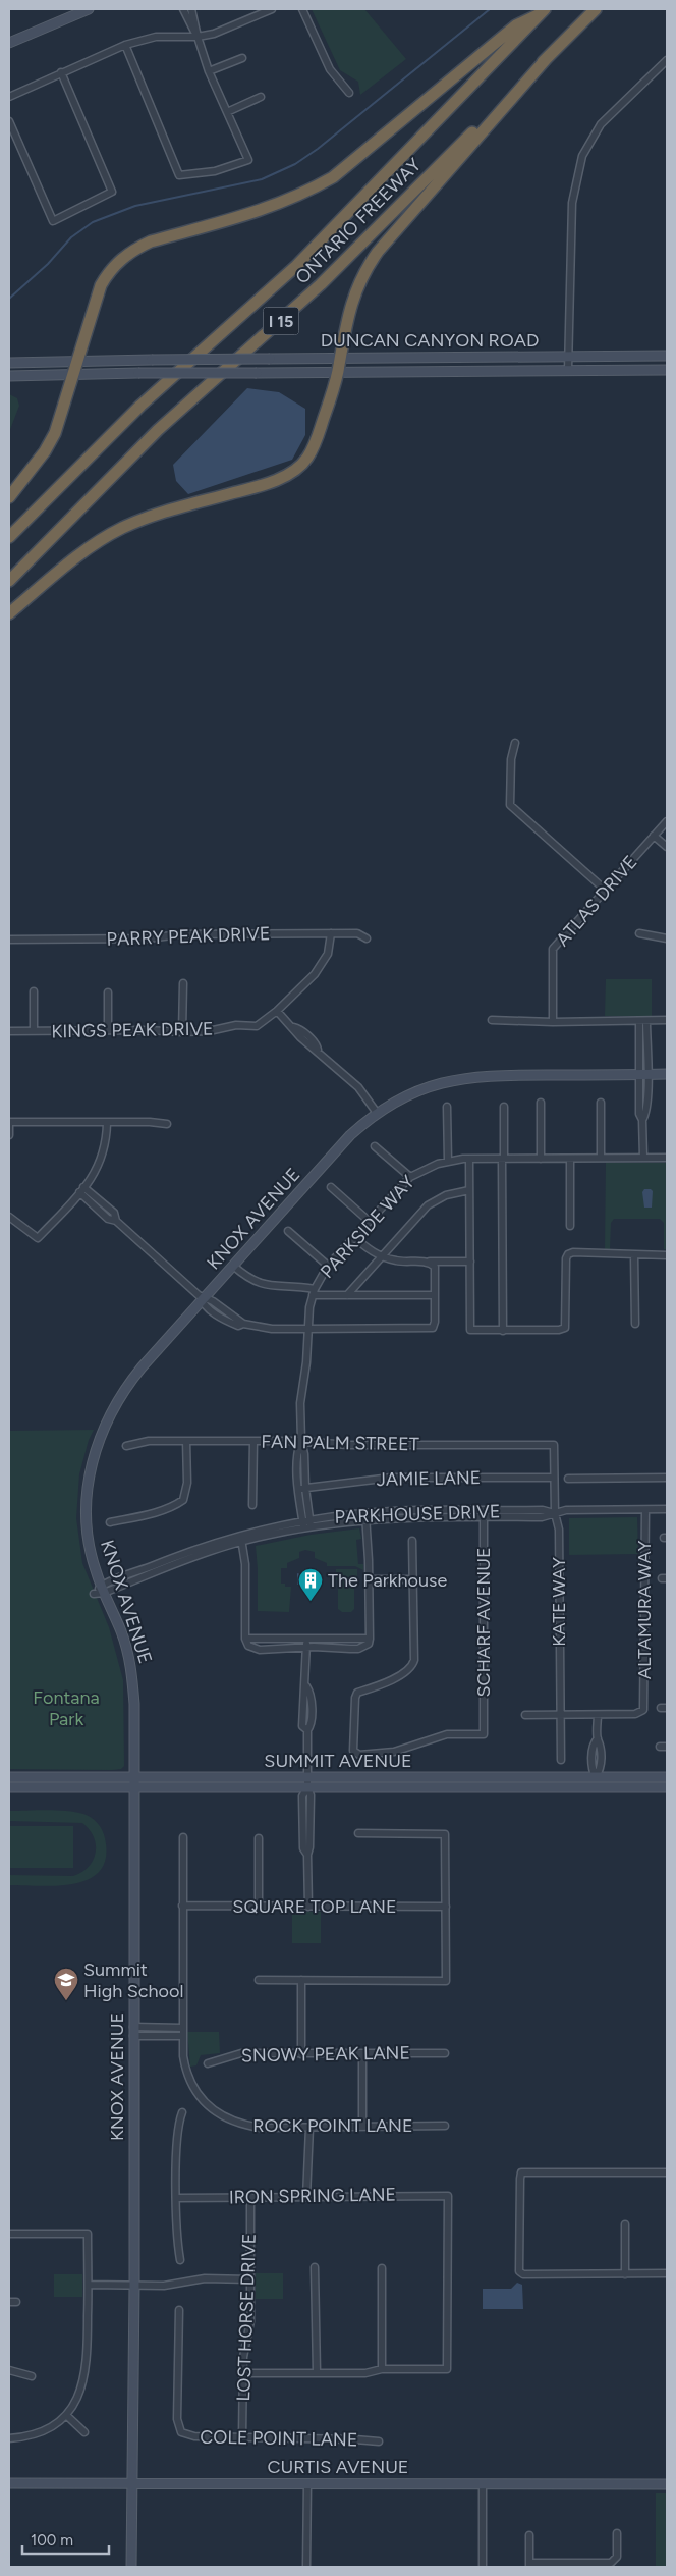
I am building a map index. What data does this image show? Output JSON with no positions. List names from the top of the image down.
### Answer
{
  "streets": {
    "highway": ["ONTARIO FREEWAY", "I 15"],
    "main road": [
      "DUNCAN CANYON ROAD",
      "KNOX AVENUE",
      "SUMMIT AVENUE",
      "CURTIS AVENUE"
    ],
    "street": [
      "ATLAS DRIVE",
      "PARRY PEAK DRIVE",
      "KINGS PEAK DRIVE",
      "PARKSIDE WAY",
      "FAN PALM STREET",
      "JAMIE LANE",
      "PARKHOUSE DRIVE",
      "KATE WAY",
      "ALTAMURA WAY",
      "SCHARF AVENUE",
      "SQUARE TOP LANE",
      "SNOWY PEAK LANE",
      "ROCK POINT LANE",
      "IRON SPRING LANE",
      "LOST HORSE DRIVE",
      "COLE POINT LANE"
    ]
  },
  "crossings": [
    ["KNOX AVENUE", "PARKHOUSE DRIVE"],
    ["KNOX AVENUE", "SUMMIT AVENUE"],
    ["KNOX AVENUE", "CURTIS AVENUE"],
    ["PARKSIDE WAY", "FAN PALM STREET"],
    ["PARKSIDE WAY", "JAMIE LANE"],
    ["PARKSIDE WAY", "PARKHOUSE DRIVE"],
    ["FAN PALM STREET", "KATE WAY"],
    ["JAMIE LANE", "KATE WAY"],
    ["PARKHOUSE DRIVE", "KATE WAY"],
    ["PARKHOUSE DRIVE", "ALTAMURA WAY"],
    ["PARKHOUSE DRIVE", "SCHARF AVENUE"],
    ["IRON SPRING LANE", "LOST HORSE DRIVE"],
    ["LOST HORSE DRIVE", "COLE POINT LANE"]
  ],
  "parks": ["Fontana Park"],
  "places": {
    "building": ["The Parkhouse"],
    "school or university": ["Summit High School"]
  },
  "scale_bar": "100 m"
}
